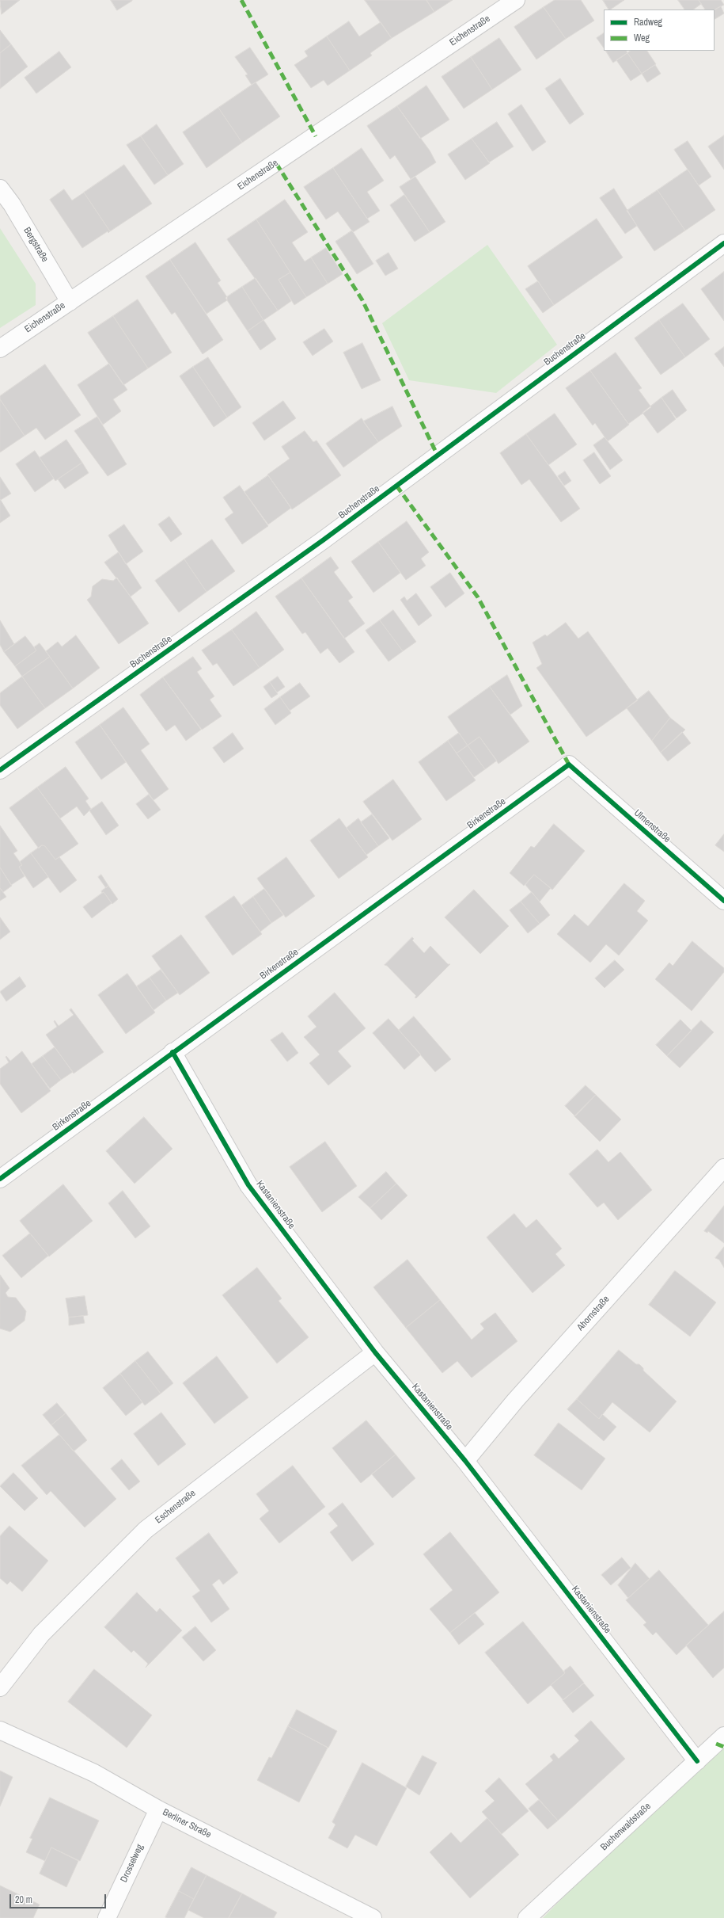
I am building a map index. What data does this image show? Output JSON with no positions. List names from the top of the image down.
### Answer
{
  "streets": {
    "street": [
      "Eichenstraße",
      "Bergstraße",
      "Buchenstraße",
      "Birkenstraße",
      "Ulmenstraße",
      "Kastanienstraße",
      "Ahornstraße",
      "Eschenstraße",
      "Berliner Straße",
      "Buchenwaldstraße",
      "Drosselweg"
    ]
  },
  "crossings": [
    ["Eichenstraße", "Bergstraße"],
    ["Birkenstraße", "Ulmenstraße"],
    ["Birkenstraße", "Kastanienstraße"],
    ["Kastanienstraße", "Ahornstraße"],
    ["Kastanienstraße", "Eschenstraße"],
    ["Kastanienstraße", "Buchenwaldstraße"],
    ["Berliner Straße", "Drosselweg"]
  ],
  "legend": ["Radweg", "Weg"],
  "scale_bar": "20 m"
}
